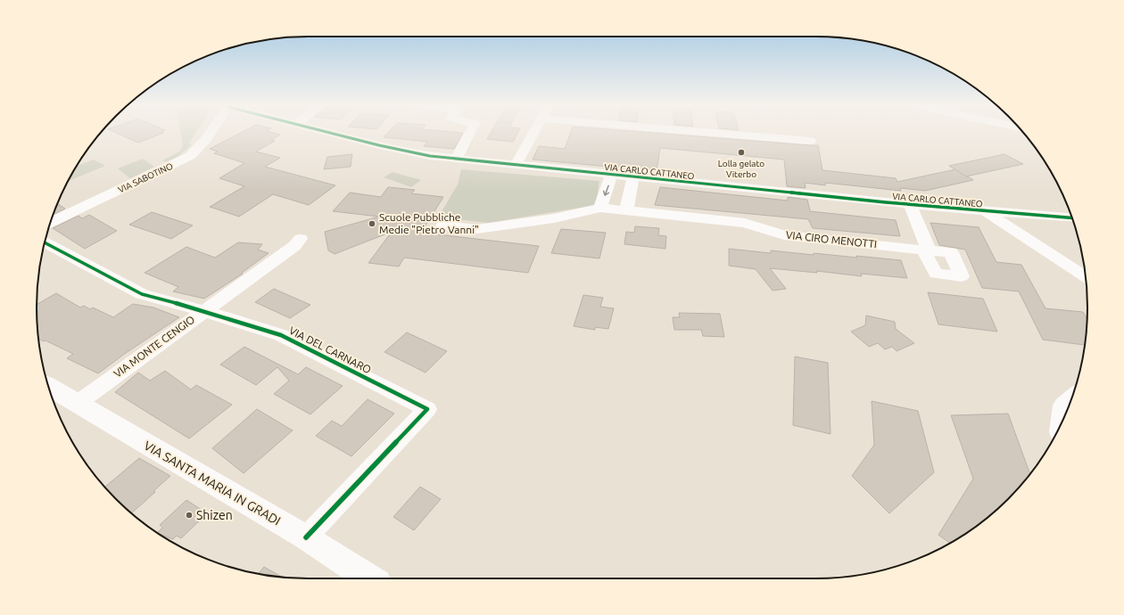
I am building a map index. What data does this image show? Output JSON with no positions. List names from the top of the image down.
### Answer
{
  "streets": {
    "main road": ["VIA SANTA MARIA IN GRADI"],
    "street": [
      "VIA CARLO CATTANEO",
      "VIA SABOTINO",
      "VIA CIRO MENOTTI",
      "VIA MONTE CENGIO",
      "VIA DEL CARNARO"
    ]
  },
  "crossings": [
    ["VIA CARLO CATTANEO", "VIA CIRO MENOTTI"],
    ["VIA MONTE CENGIO", "VIA DEL CARNARO"],
    ["VIA MONTE CENGIO", "VIA SANTA MARIA IN GRADI"],
    ["VIA DEL CARNARO", "VIA SANTA MARIA IN GRADI"]
  ],
  "places": ["Lolla gelato Viterbo", "Scuole Pubbliche Medie \"Pietro Vanni\"", "Shizen"]
}
